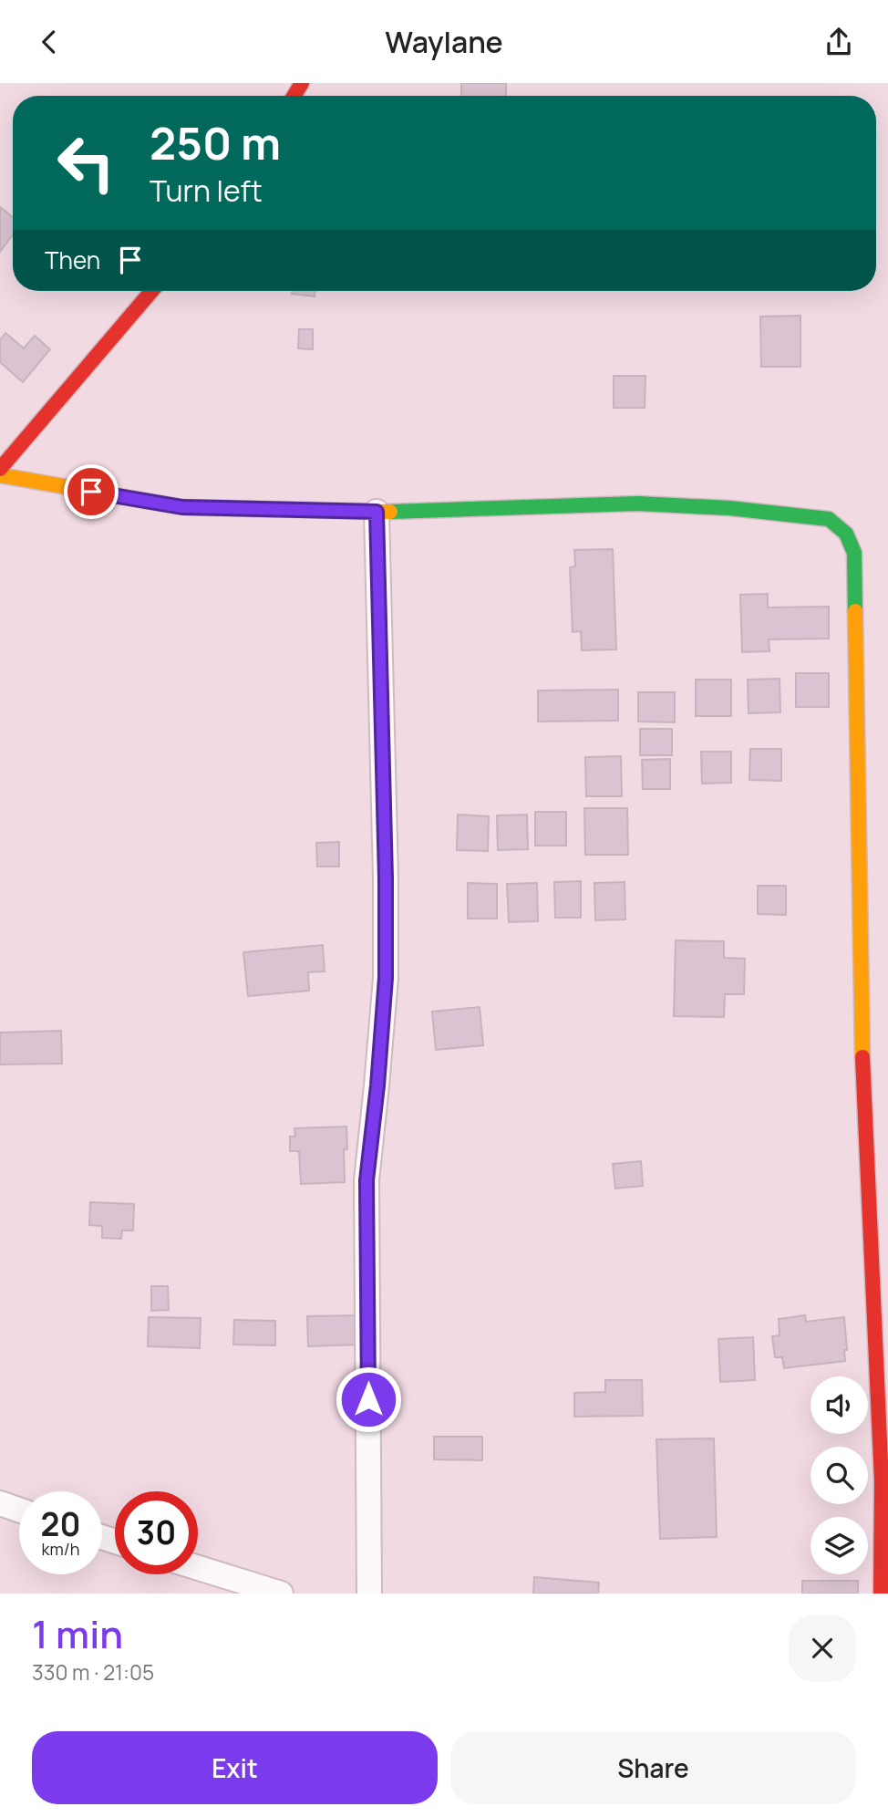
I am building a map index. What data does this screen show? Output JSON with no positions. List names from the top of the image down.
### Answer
{
  "page": {
    "header": "Waylane",
    "turn": ["250 m", "Turn left"],
    "then": "Then",
    "speed": "20 km/h",
    "limit": "30",
    "heading": ["1 min", "330 m · 21:05"],
    "buttons": ["Exit", "Share"]
  }
}
